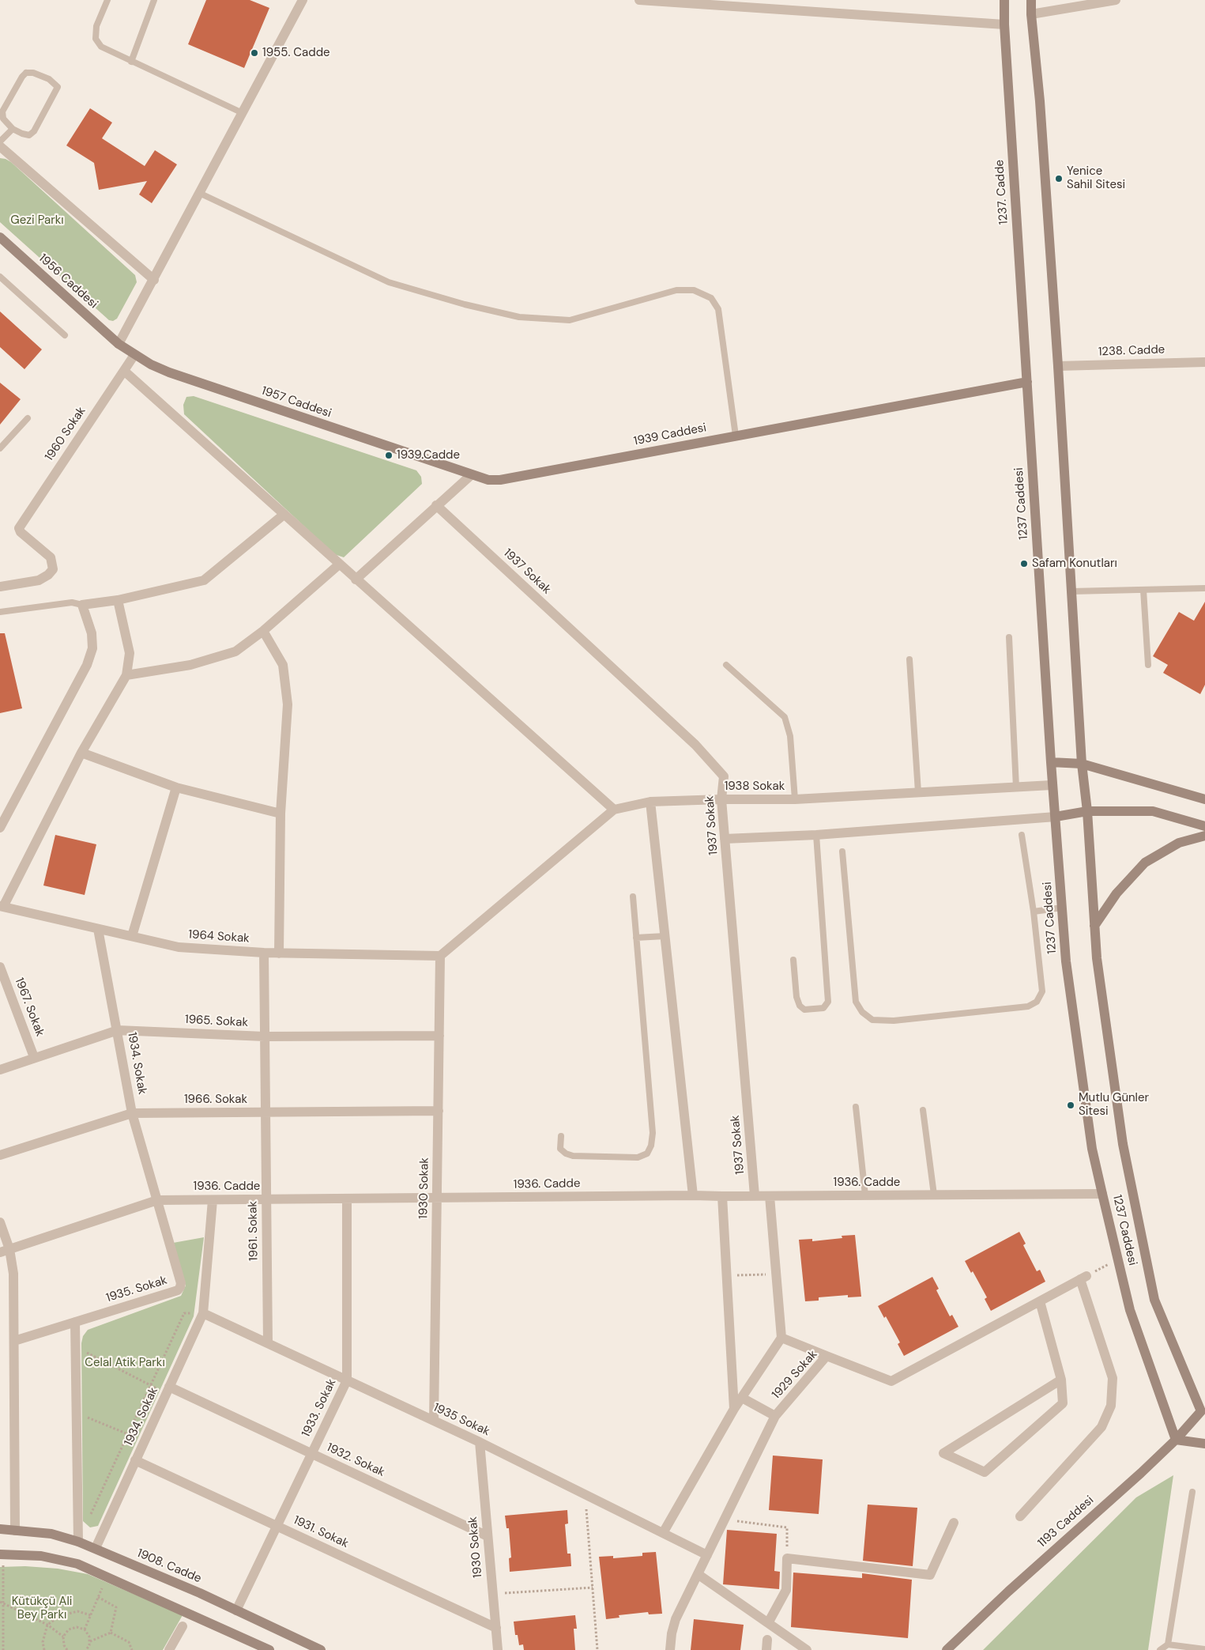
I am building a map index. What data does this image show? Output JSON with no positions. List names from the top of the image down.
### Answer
{
  "streets": {
    "street": [
      "1237. Cadde",
      "1956 Caddesi",
      "1238. Cadde",
      "1957 Caddesi",
      "1960 Sokak",
      "1939 Caddesi",
      "1237 Caddesi",
      "1937 Sokak",
      "1938 Sokak",
      "1964 Sokak",
      "1967. Sokak",
      "1965. Sokak",
      "1934. Sokak",
      "1966. Sokak",
      "1936. Cadde",
      "1930 Sokak",
      "1961. Sokak",
      "1935. Sokak",
      "1929 Sokak",
      "1933. Sokak",
      "1935 Sokak",
      "1932. Sokak",
      "1193 Caddesi",
      "1931. Sokak",
      "1908. Cadde"
    ]
  },
  "crossings": [
    ["1237. Cadde", "1939 Caddesi"],
    ["1237. Cadde", "1237 Caddesi"],
    ["1956 Caddesi", "1957 Caddesi"],
    ["1238. Cadde", "1237 Caddesi"],
    ["1957 Caddesi", "1960 Sokak"],
    ["1957 Caddesi", "1939 Caddesi"],
    ["1939 Caddesi", "1237 Caddesi"],
    ["1237 Caddesi", "1938 Sokak"],
    ["1237 Caddesi", "1936. Cadde"],
    ["1237 Caddesi", "1193 Caddesi"],
    ["1937 Sokak", "1938 Sokak"],
    ["1937 Sokak", "1936. Cadde"],
    ["1938 Sokak", "1964 Sokak"],
    ["1938 Sokak", "1930 Sokak"],
    ["1964 Sokak", "1934. Sokak"],
    ["1964 Sokak", "1930 Sokak"],
    ["1964 Sokak", "1961. Sokak"],
    ["1967. Sokak", "1965. Sokak"],
    ["1965. Sokak", "1934. Sokak"],
    ["1965. Sokak", "1930 Sokak"],
    ["1965. Sokak", "1961. Sokak"],
    ["1934. Sokak", "1966. Sokak"],
    ["1934. Sokak", "1936. Cadde"],
    ["1934. Sokak", "1935. Sokak"],
    ["1934. Sokak", "1935 Sokak"],
    ["1934. Sokak", "1932. Sokak"],
    ["1934. Sokak", "1931. Sokak"],
    ["1934. Sokak", "1908. Cadde"],
    ["1966. Sokak", "1930 Sokak"],
    ["1966. Sokak", "1961. Sokak"],
    ["1936. Cadde", "1930 Sokak"],
    ["1936. Cadde", "1961. Sokak"],
    ["1936. Cadde", "1935. Sokak"],
    ["1936. Cadde", "1933. Sokak"],
    ["1930 Sokak", "1935 Sokak"],
    ["1930 Sokak", "1932. Sokak"],
    ["1930 Sokak", "1931. Sokak"],
    ["1961. Sokak", "1935 Sokak"],
    ["1929 Sokak", "1935 Sokak"],
    ["1933. Sokak", "1935 Sokak"],
    ["1933. Sokak", "1932. Sokak"],
    ["1933. Sokak", "1931. Sokak"],
    ["1933. Sokak", "1908. Cadde"]
  ],
  "parks": ["Gezi Parkı", "Celal Atik Parkı", "Kütükçü Ali Bey Parkı"],
  "places": [
    "1955. Cadde",
    "Yenice Sahil Sitesi",
    "1939.Cadde",
    "Safam Konutları",
    "Mutlu Günler Sitesi"
  ]
}
